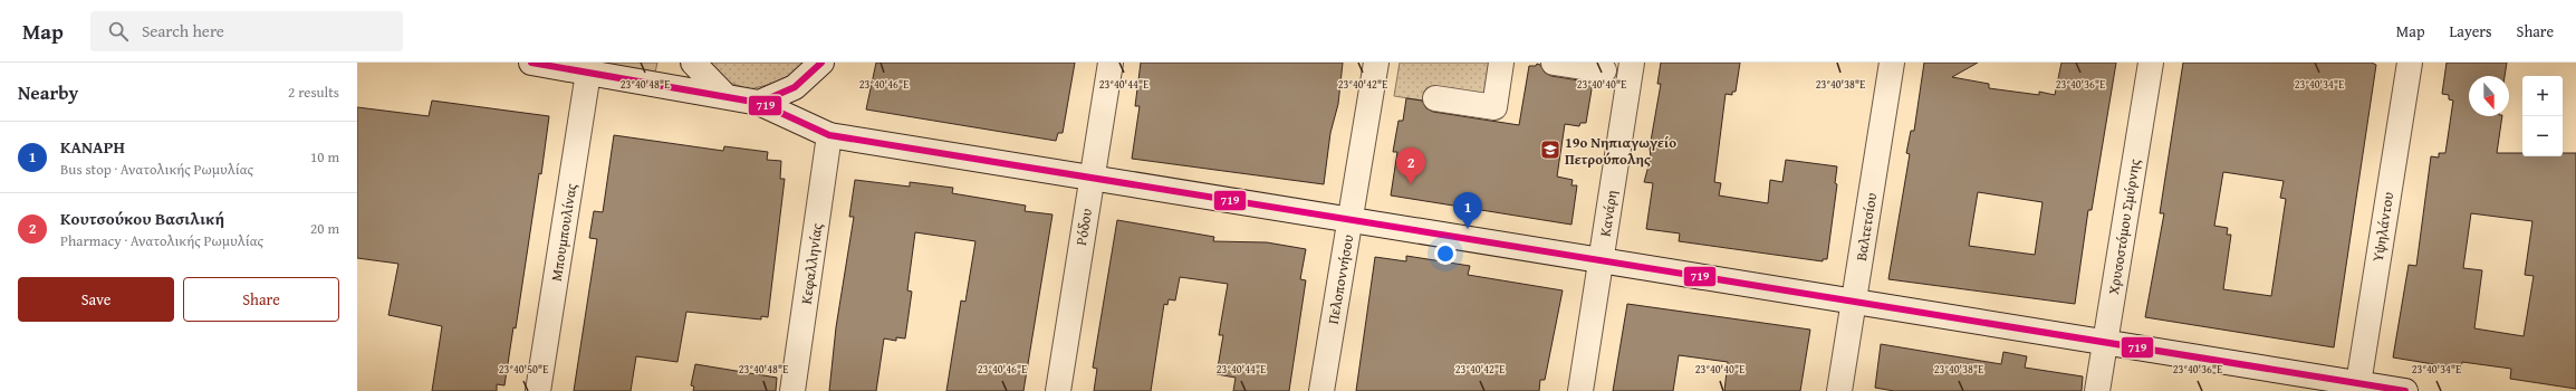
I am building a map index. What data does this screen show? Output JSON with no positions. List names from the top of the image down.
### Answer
{
  "streets": {
    "street": [
      "Κανάρη",
      "Ρόδου",
      "Βαλτετσίου",
      "Χρυσοστόμου Σμύρνης",
      "Υψηλάντου",
      "Μπουμπουλίνας",
      "Κεφαλληνίας",
      "Πελοποννήσου"
    ]
  },
  "places": {
    "school or university": ["19ο Νηπιαγωγείο Πετρούπολης"]
  },
  "lines": ["transit line 719"],
  "north": "bottom",
  "page": {
    "header": "Map",
    "search": "Search here",
    "nav": ["Map", "Layers", "Share"],
    "heading": ["Nearby", "2 results"],
    "map_buttons": ["+", "−"],
    "list": [
      {
        "mark": "1",
        "name": "ΚΑΝΑΡΗ",
        "note": "Bus stop · Ανατολικής Ρωμυλίας",
        "value": "10 m"
      },
      {
        "mark": "2",
        "name": "Κουτσούκου Βασιλική",
        "note": "Pharmacy · Ανατολικής Ρωμυλίας",
        "value": "20 m"
      }
    ],
    "pins": ["2", "1"],
    "buttons": ["Save", "Share"]
  },
  "coordinates": [
    "23°40'48\"E",
    "23°40'46\"E",
    "23°40'44\"E",
    "23°40'42\"E",
    "23°40'40\"E",
    "23°40'38\"E",
    "23°40'36\"E",
    "23°40'34\"E",
    "23°40'50\"E"
  ]
}
